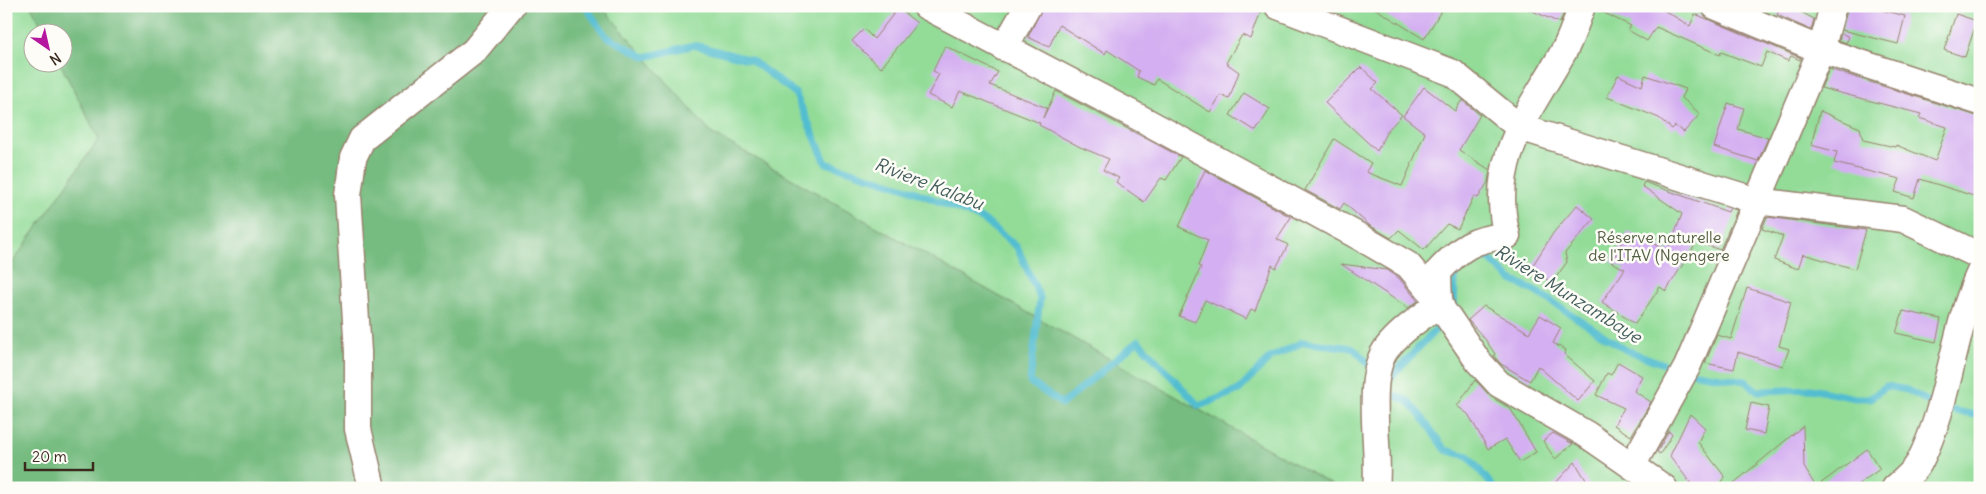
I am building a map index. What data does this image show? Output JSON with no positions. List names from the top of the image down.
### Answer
{
  "water": ["Riviere Kalabu", "Riviere Munzambaye"],
  "parks": ["Réserve naturelle de l'ITAV (Ngengere"],
  "scale_bar": "20 m",
  "north": "bottom right"
}
